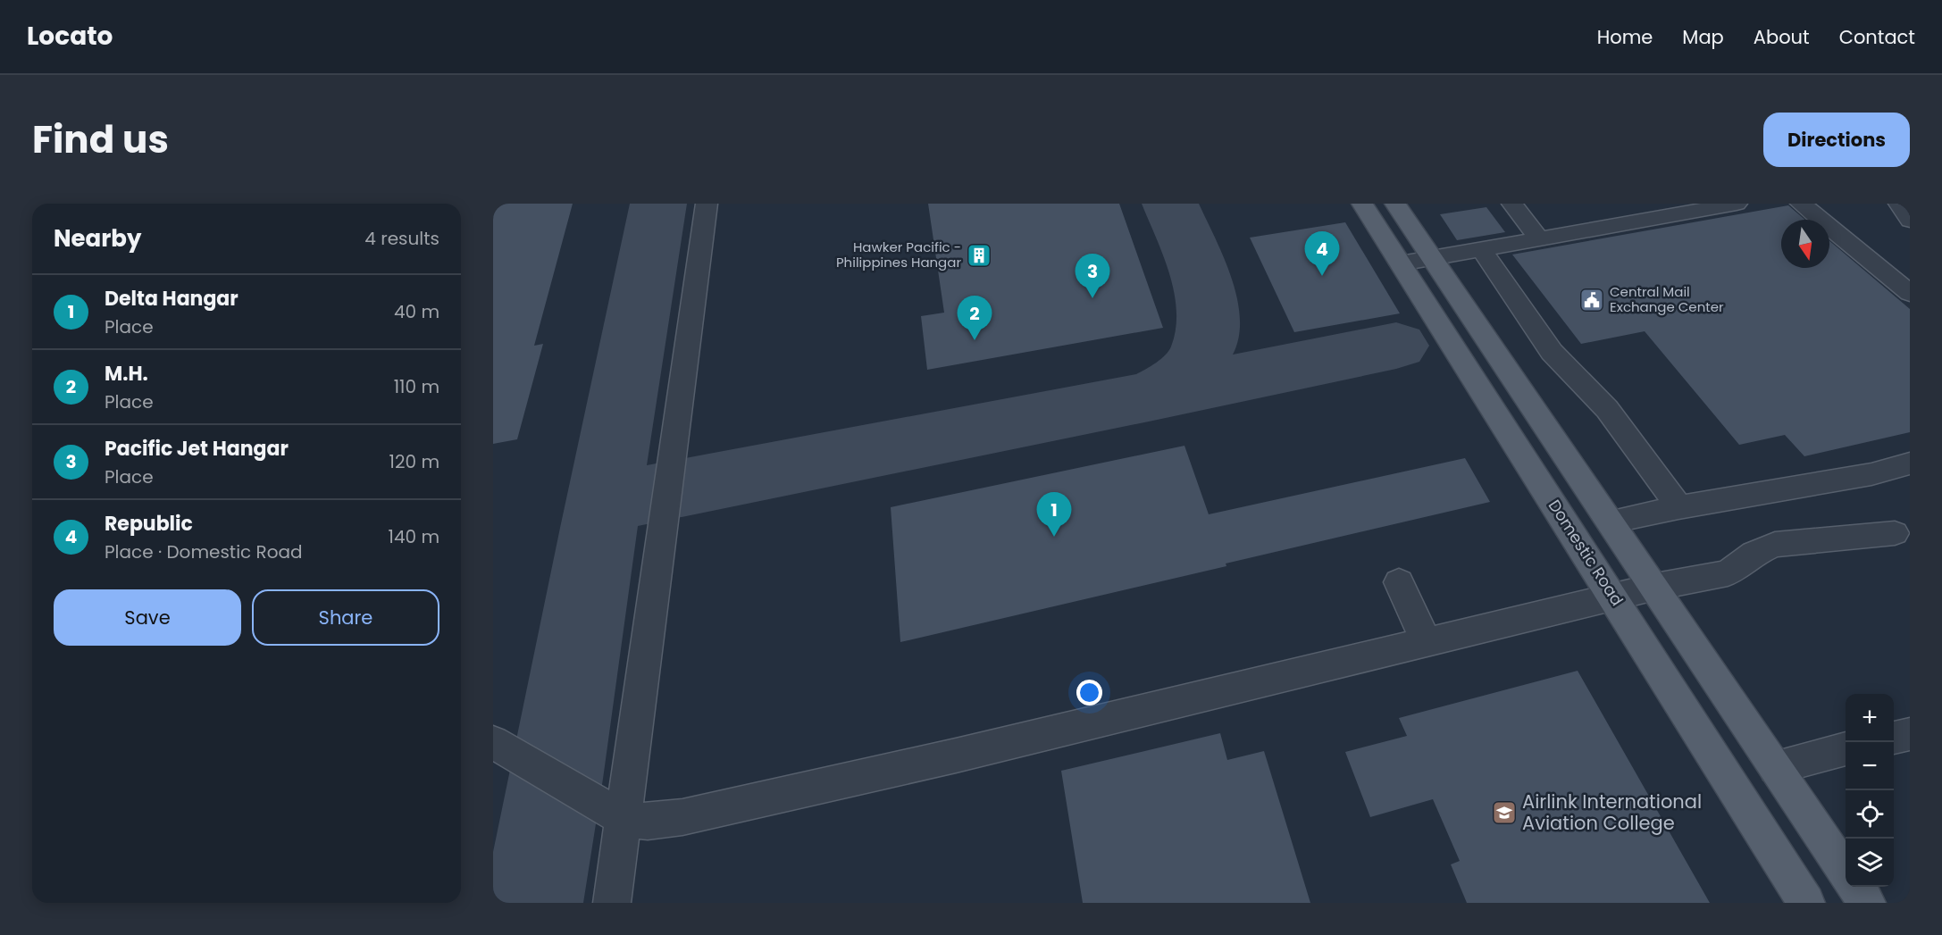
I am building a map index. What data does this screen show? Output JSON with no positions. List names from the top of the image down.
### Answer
{
  "streets": {
    "main road": ["Domestic Road"]
  },
  "places": {
    "building": ["Hawker Pacific - Philippines Hangar"],
    "public building": ["Central Mail Exchange Center"],
    "school or university": ["Airlink International Aviation College"]
  },
  "north": "bottom",
  "page": {
    "header": "Locato",
    "nav": [
      "Home",
      "Map",
      "About",
      "Contact"
    ],
    "title": "Find us",
    "buttons": [
      "Directions",
      ["Save", "Share"]
    ],
    "heading": ["Nearby", "4 results"],
    "pins": [
      "4",
      "3",
      "2",
      "1"
    ],
    "list": [
      {
        "mark": "1",
        "name": "Delta Hangar",
        "note": "Place",
        "value": "40 m"
      },
      {
        "mark": "2",
        "name": "M.H.",
        "note": "Place",
        "value": "110 m"
      },
      {
        "mark": "3",
        "name": "Pacific Jet Hangar",
        "note": "Place",
        "value": "120 m"
      },
      {
        "mark": "4",
        "name": "Republic",
        "note": "Place · Domestic Road",
        "value": "140 m"
      }
    ],
    "map_buttons": ["+", "−"]
  }
}
